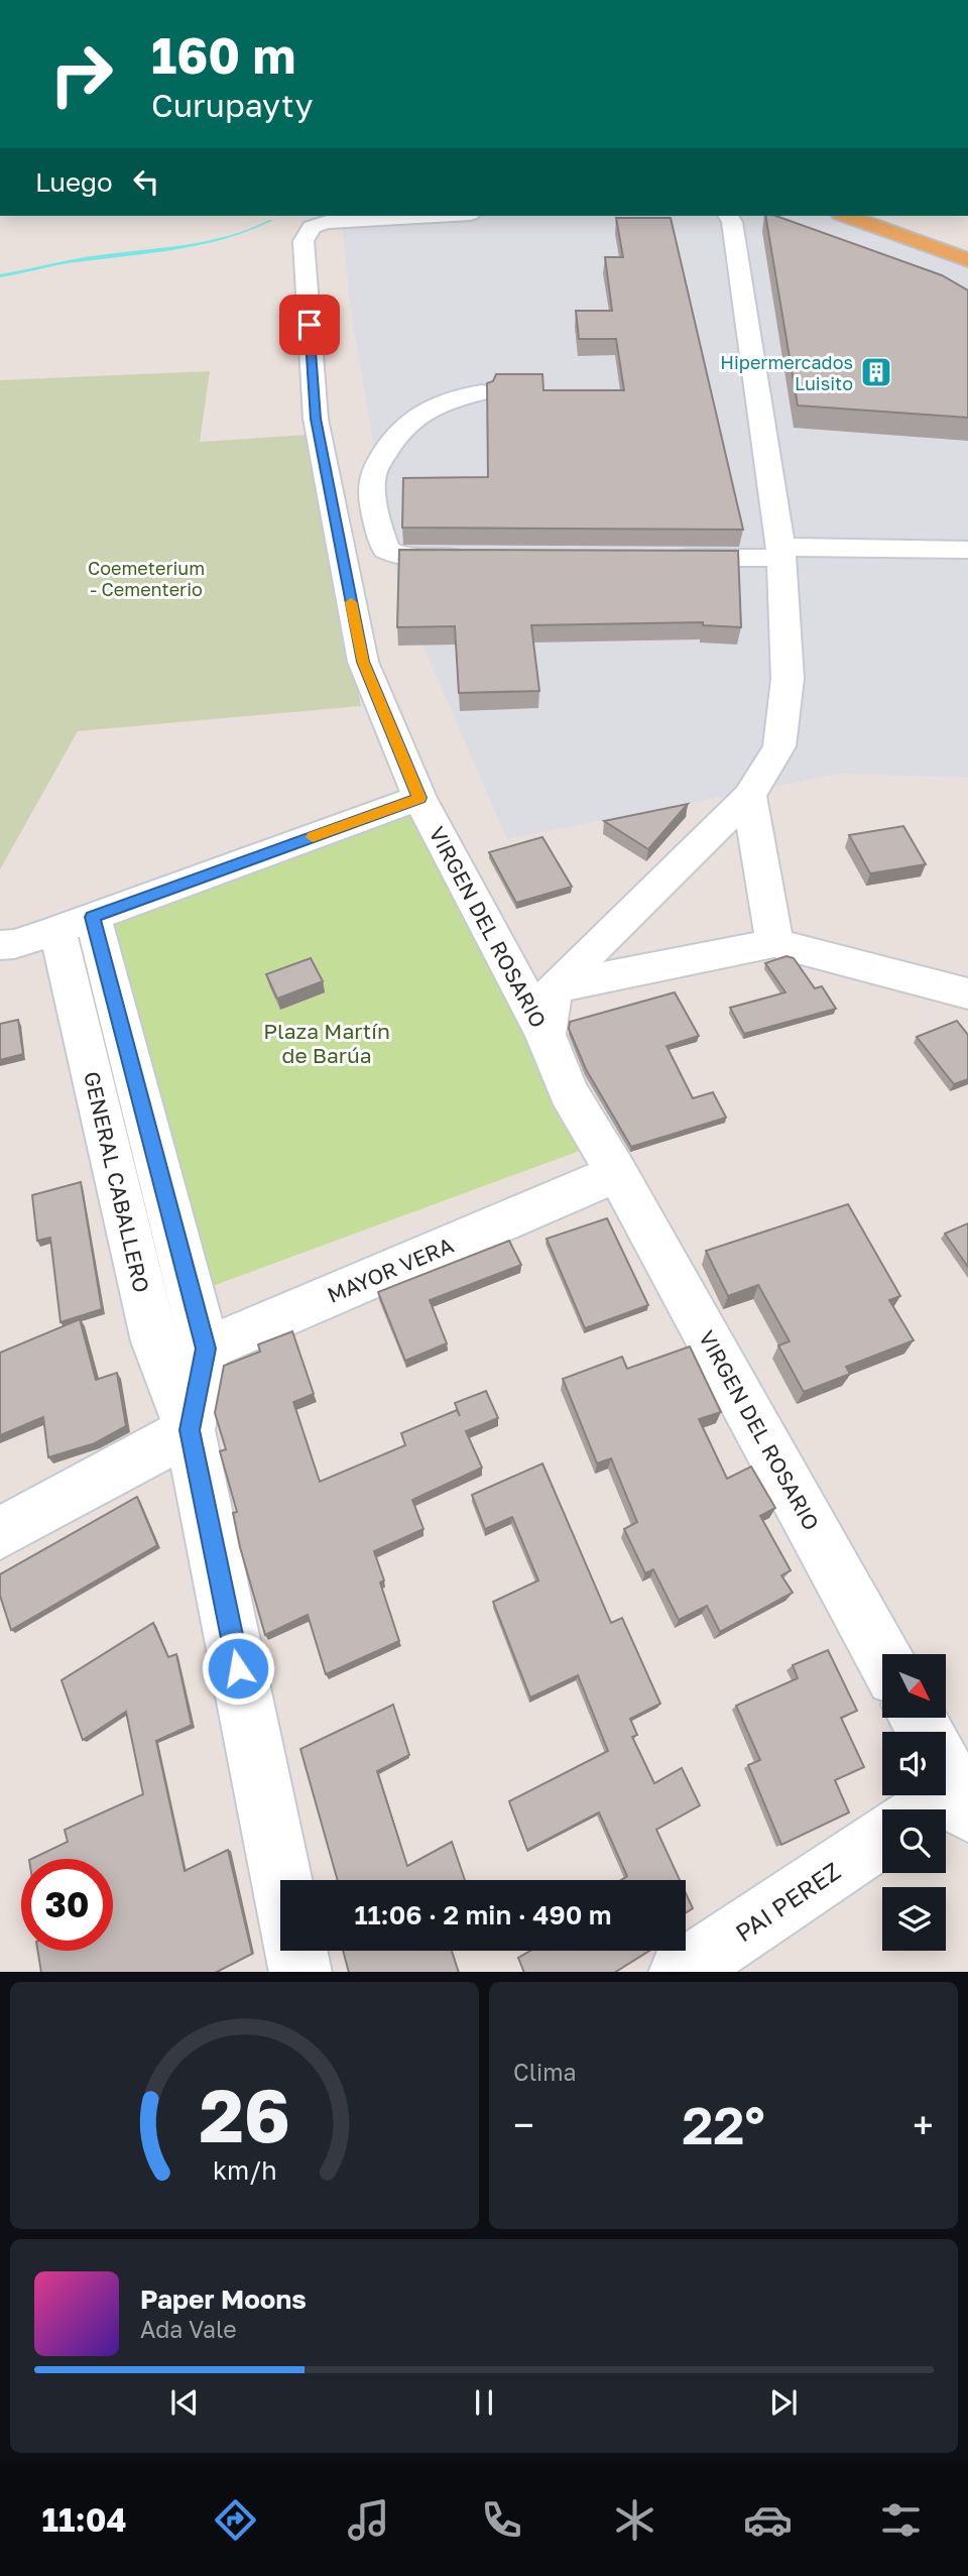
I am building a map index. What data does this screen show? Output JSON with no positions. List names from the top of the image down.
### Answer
{
  "streets": {
    "street": [
      "VIRGEN DEL ROSARIO",
      "GENERAL CABALLERO",
      "MAYOR VERA",
      "PAI PEREZ"
    ]
  },
  "crossings": [
    ["VIRGEN DEL ROSARIO", "MAYOR VERA"],
    ["GENERAL CABALLERO", "MAYOR VERA"]
  ],
  "parks": ["Coemeterium - Cementerio", "Plaza Martín de Barúa"],
  "places": {
    "building": ["Hipermercados Luisito"]
  },
  "north": "bottom right",
  "page": {
    "turn": ["160 m", "Curupayty"],
    "then": "Luego",
    "limit": "30",
    "trip": "11:06 · 2 min · 490 m",
    "tile": "Clima",
    "heat": ["−", "22°", "+"],
    "song": ["Paper Moons", "Ada Vale"],
    "tabs": "11:04",
    "gauge": ["26", "km/h"]
  }
}
